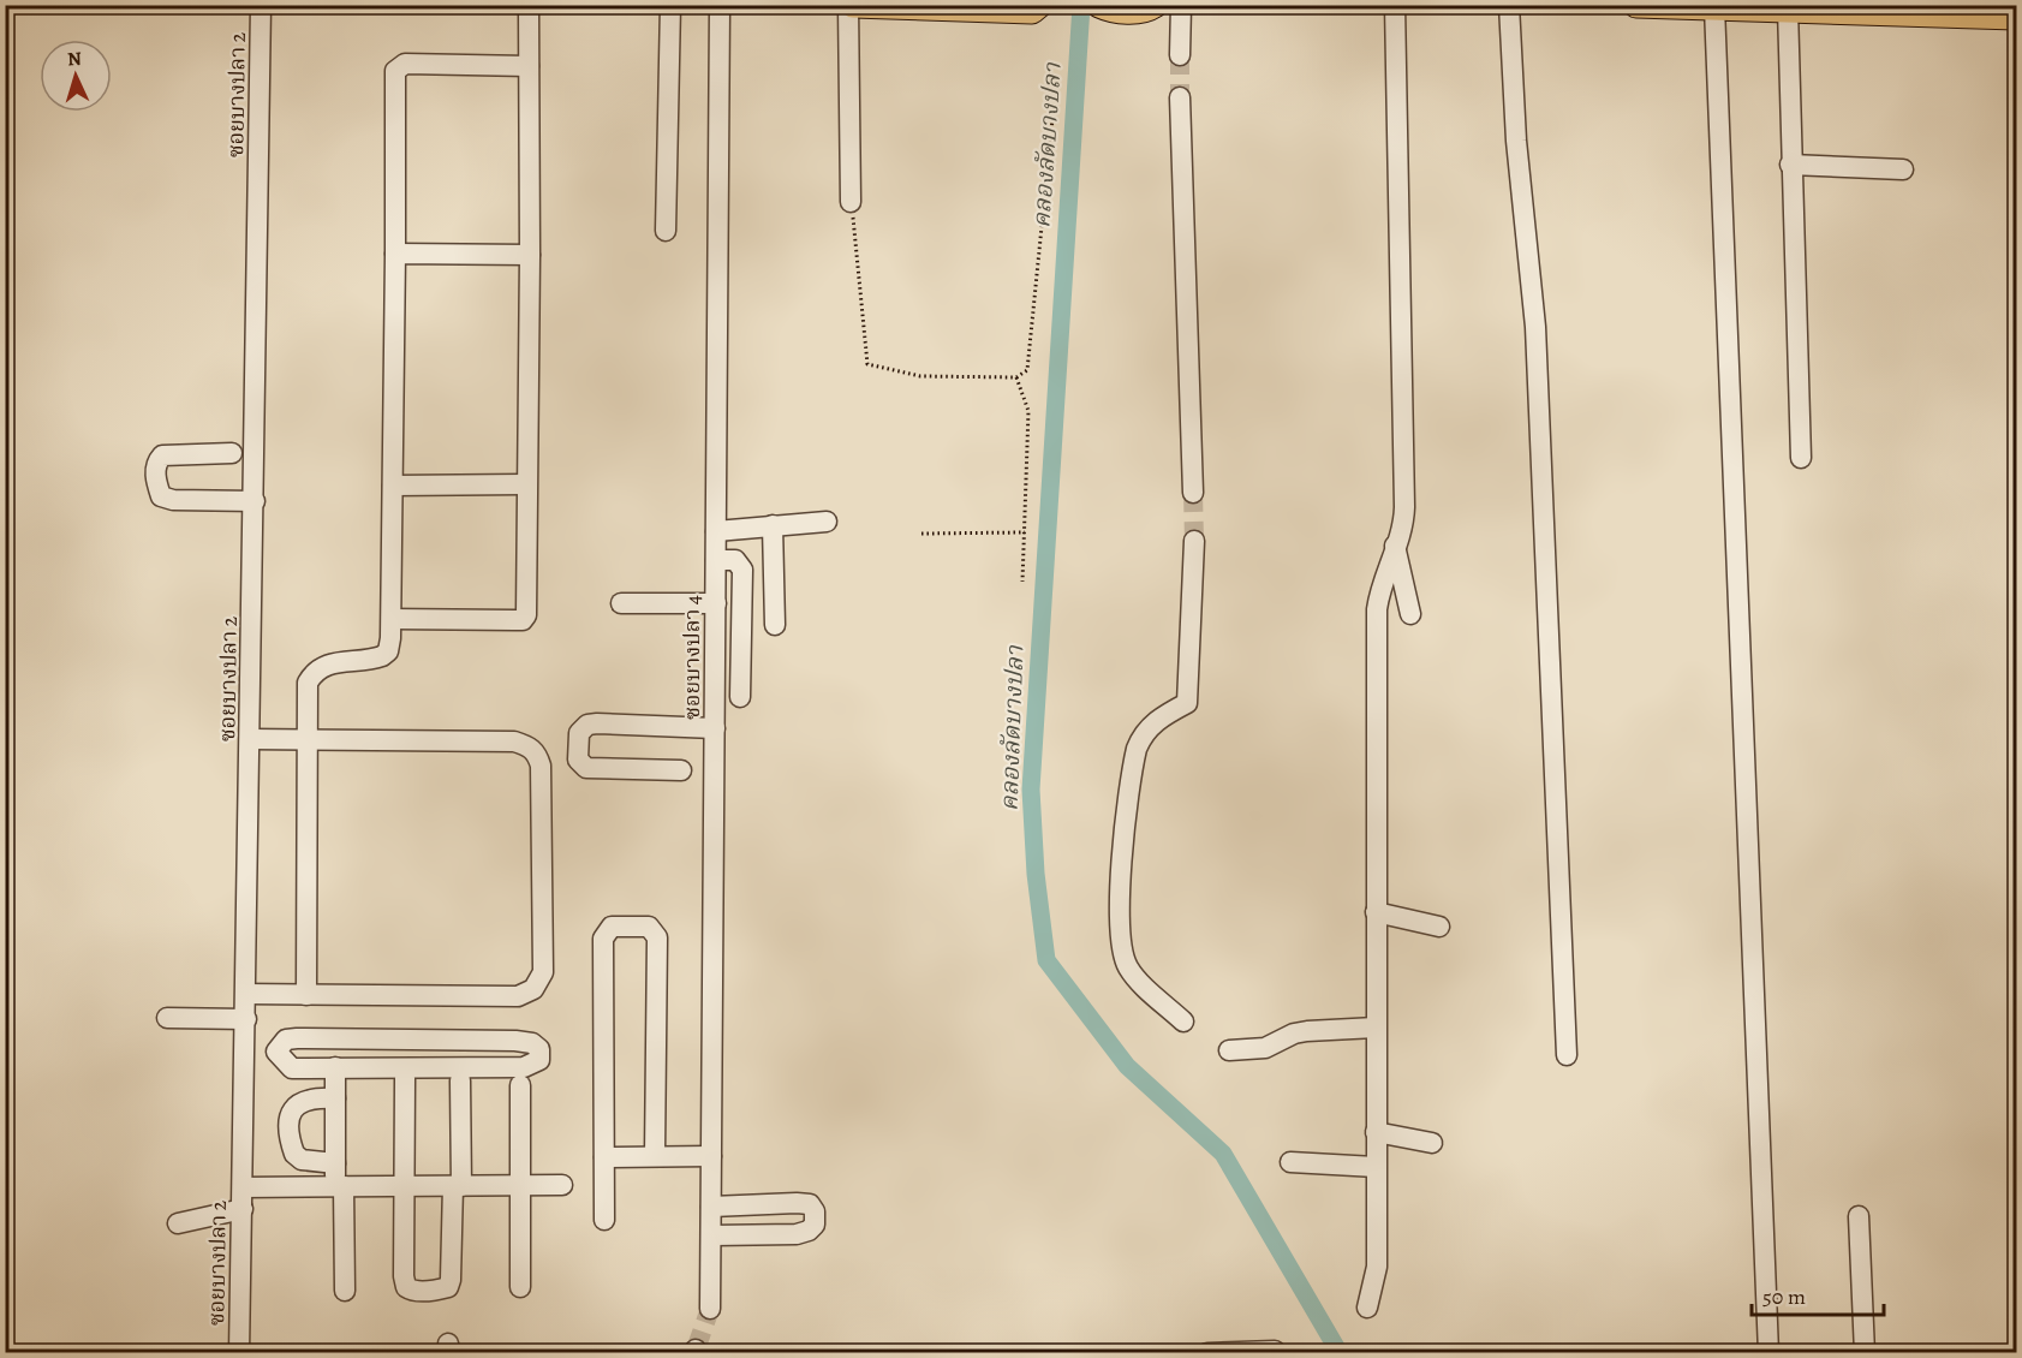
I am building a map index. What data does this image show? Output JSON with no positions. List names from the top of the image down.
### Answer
{
  "streets": {
    "street": ["ซอยบางปลา 2", "ซอยบางปลา 4"]
  },
  "water": ["คลองลัดบางปลา"],
  "scale_bar": "50 m",
  "north": "top"
}
